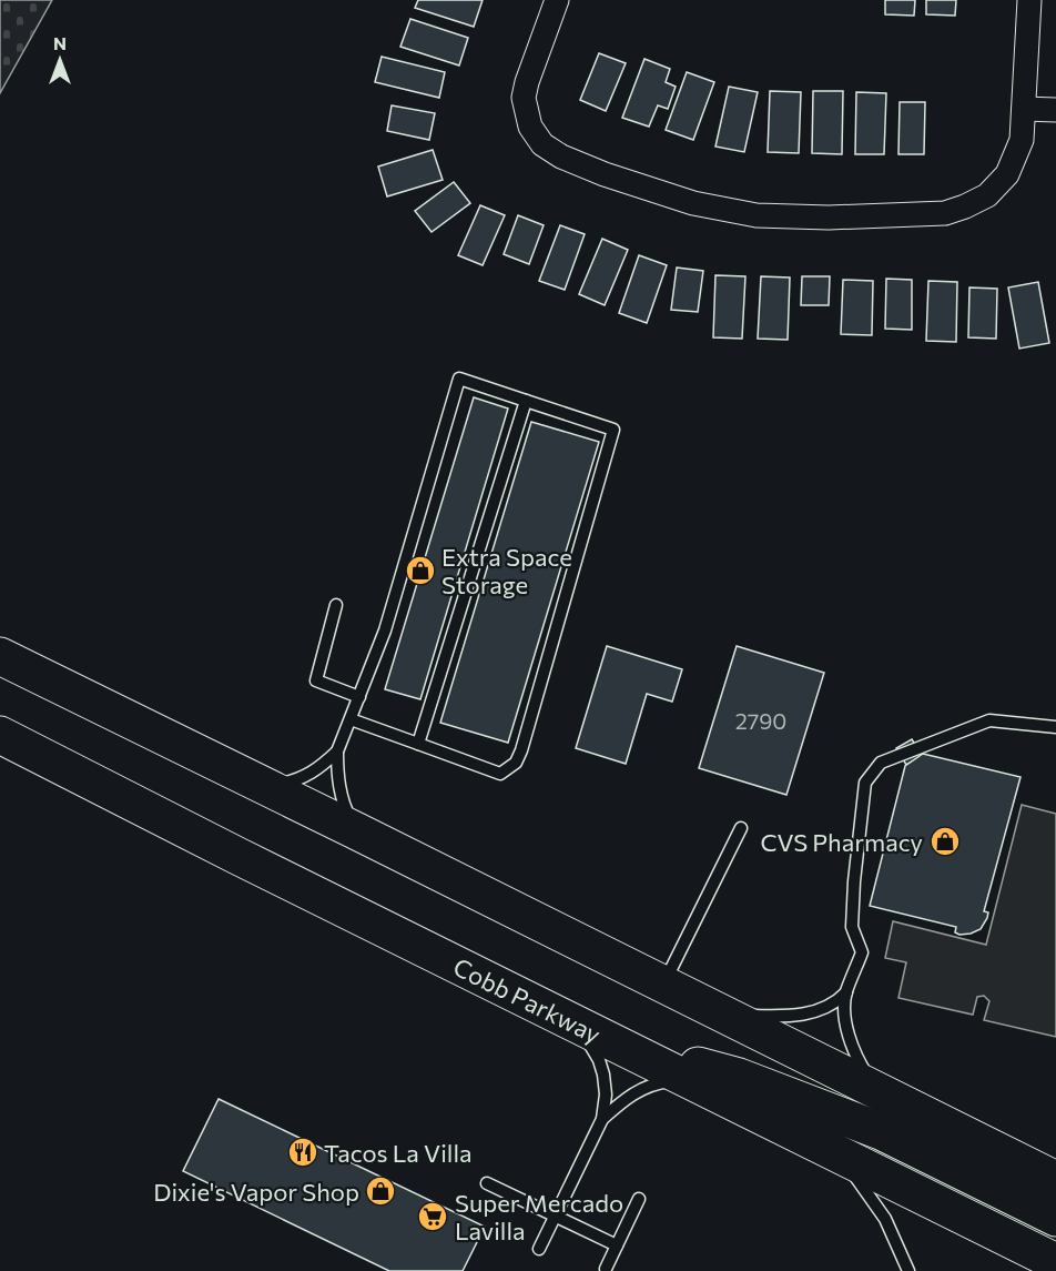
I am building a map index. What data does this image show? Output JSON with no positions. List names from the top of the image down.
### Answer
{
  "streets": {
    "main road": ["Cobb Parkway"]
  },
  "places": {
    "shop": ["Extra Space Storage", "CVS Pharmacy", "Dixie's Vapor Shop"],
    "restaurant": ["Tacos La Villa"],
    "supermarket": ["Super Mercado Lavilla"]
  },
  "house_numbers": ["2790"],
  "north": "top"
}
